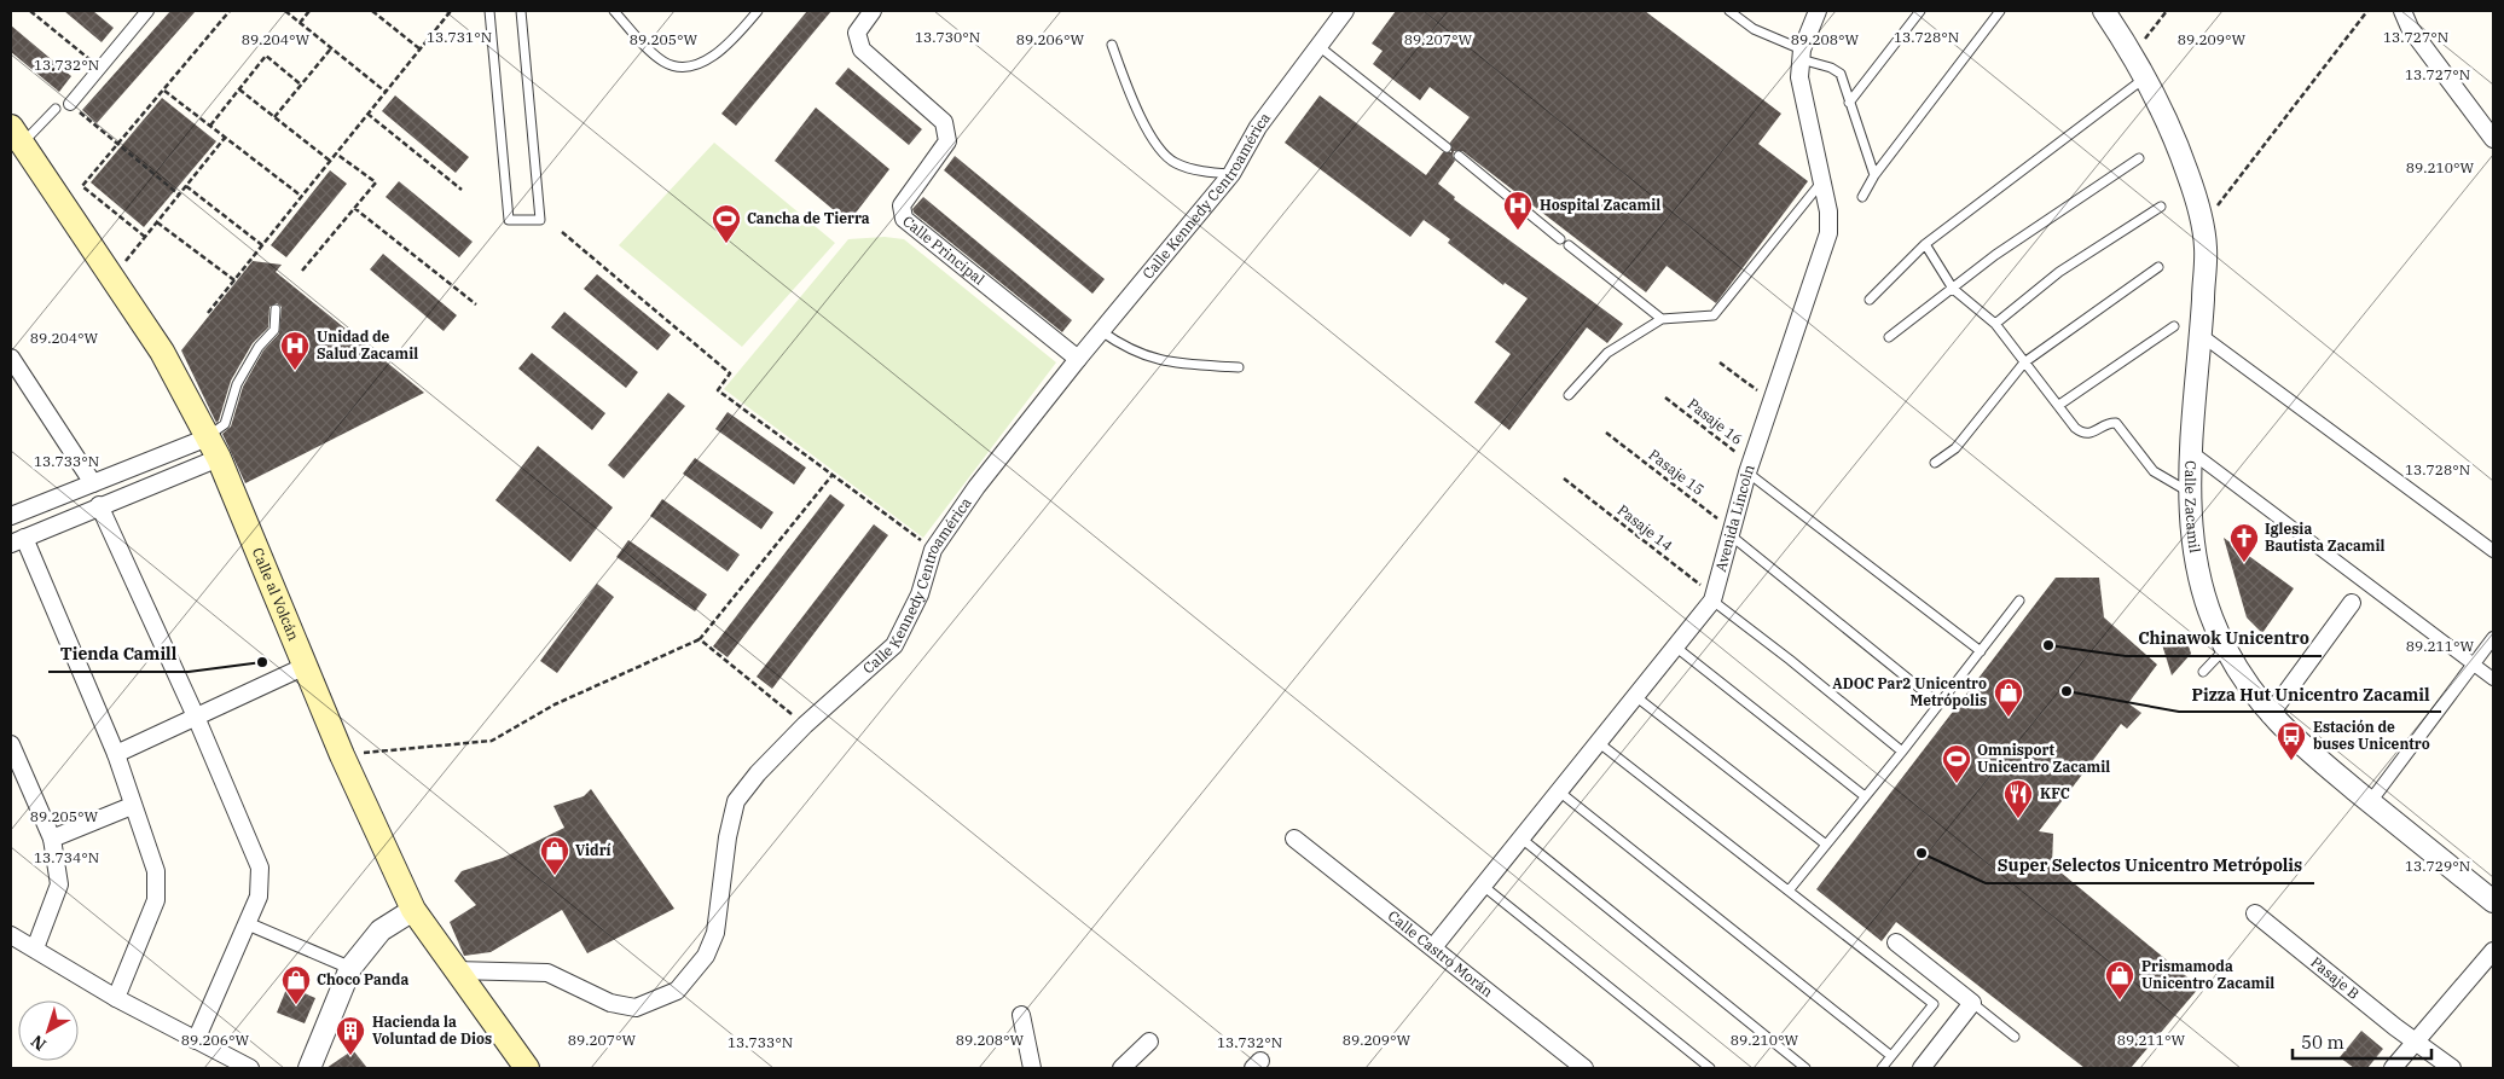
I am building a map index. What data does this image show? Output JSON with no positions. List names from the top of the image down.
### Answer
{
  "streets": {
    "main road": ["Calle al Volcán"],
    "street": [
      "Calle Kennedy Centroamérica",
      "Calle Principal",
      "Calle Zacamil",
      "Avenida Lincoln",
      "Calle Castro Morán",
      "Pasaje B"
    ],
    "path": ["Pasaje 16", "Pasaje 15", "Pasaje 14"]
  },
  "crossings": [
    ["Calle Kennedy Centroamérica", "Calle Principal"],
    ["Calle Kennedy Centroamérica", "Calle al Volcán"],
    ["Pasaje 16", "Avenida Lincoln"],
    ["Pasaje 15", "Avenida Lincoln"],
    ["Avenida Lincoln", "Pasaje 14"],
    ["Avenida Lincoln", "Calle Castro Morán"]
  ],
  "places": {
    "hospital": ["Hospital Zacamil", "Unidad de Salud Zacamil"],
    "sports": ["Cancha de Tierra", "Omnisport Unicentro Zacamil"],
    "church": ["Iglesia Bautista Zacamil"],
    "other": [
      "Chinawok Unicentro",
      "Tienda Camill",
      "Pizza Hut Unicentro Zacamil",
      "Super Selectos Unicentro Metrópolis"
    ],
    "shop": [
      "ADOC Par2 Unicentro Metrópolis",
      "Vidrí",
      "Prismamoda Unicentro Zacamil",
      "Choco Panda"
    ],
    "bus stop": ["Estación de buses Unicentro"],
    "restaurant": ["KFC"],
    "building": ["Hacienda la Voluntad de Dios"]
  },
  "scale_bar": "50 m",
  "north": "bottom left",
  "coordinates": [
    "13.731°N",
    "13.730°N",
    "13.728°N",
    "13.727°N",
    "89.204°W",
    "89.205°W",
    "89.206°W",
    "89.207°W",
    "89.208°W",
    "89.209°W",
    "13.732°N",
    "89.210°W",
    "13.733°N",
    "89.211°W",
    "13.734°N",
    "13.729°N"
  ]
}
